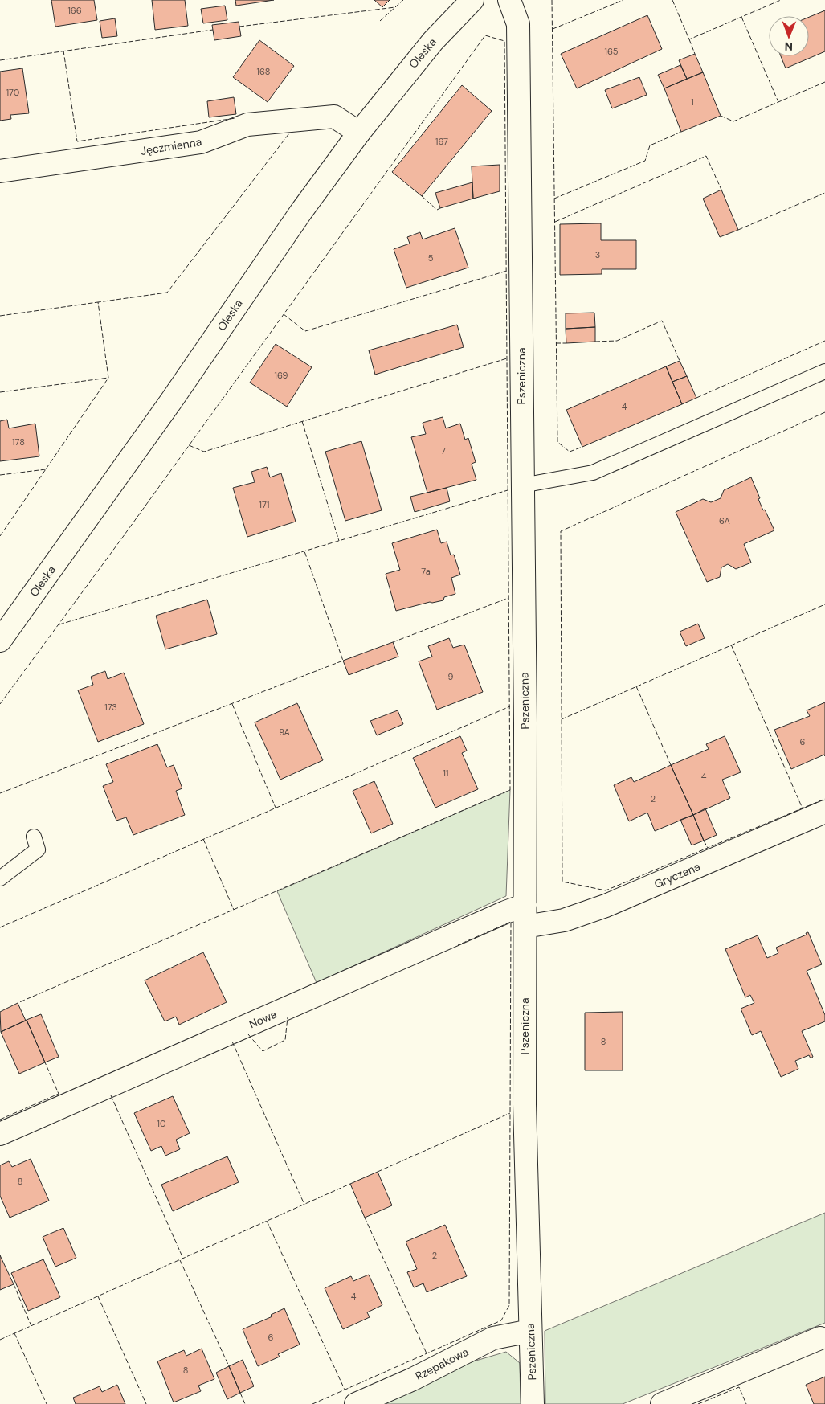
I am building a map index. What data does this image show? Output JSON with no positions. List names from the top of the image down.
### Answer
{
  "streets": {
    "street": [
      "Oleska",
      "Jęczmienna",
      "Pszeniczna",
      "Gryczana",
      "Nowa",
      "Rzepakowa"
    ]
  },
  "crossings": [
    ["Oleska", "Jęczmienna"],
    ["Pszeniczna", "Gryczana"],
    ["Pszeniczna", "Nowa"],
    ["Pszeniczna", "Rzepakowa"]
  ],
  "house_numbers": [
    "166",
    "165",
    "168",
    "170",
    "1",
    "167",
    "3",
    "5",
    "169",
    "4",
    "178",
    "7",
    "171",
    "6A",
    "7a",
    "9",
    "173",
    "9A",
    "6",
    "11",
    "4",
    "2",
    "8",
    "10",
    "8",
    "2",
    "4",
    "6",
    "8"
  ],
  "north": "bottom"
}
